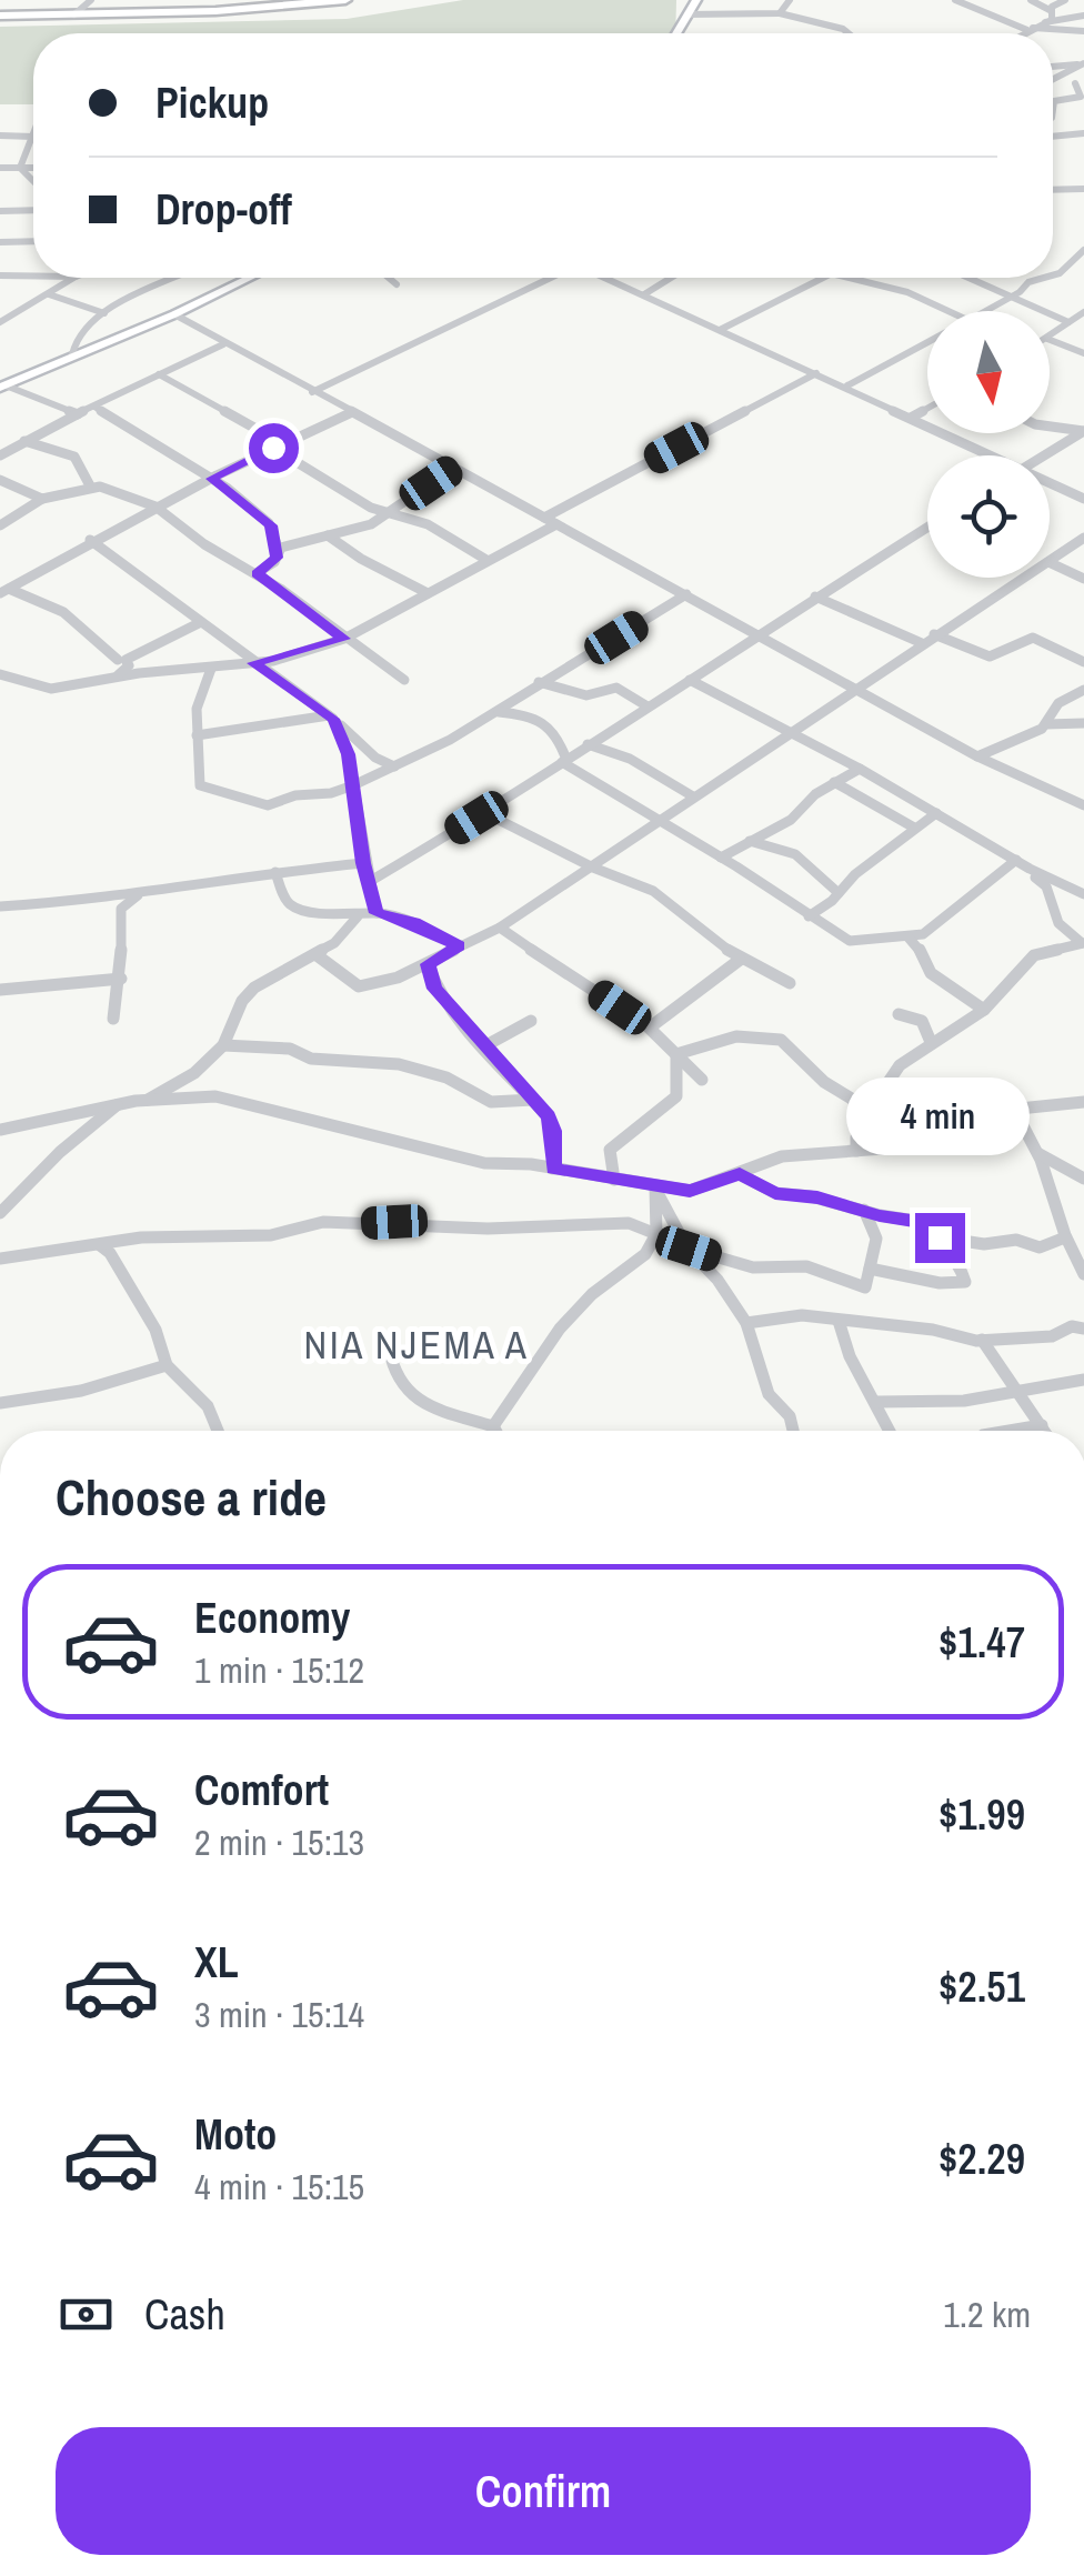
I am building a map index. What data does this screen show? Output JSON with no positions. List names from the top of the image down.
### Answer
{
  "districts": ["NIA NJEMA A"],
  "north": "bottom",
  "page": {
    "banner": ["Pickup", "Drop-off"],
    "bubble": "4 min",
    "heading": "Choose a ride",
    "list": [
      {
        "name": "Economy",
        "note": "1 min · 15:12",
        "value": "$1.47"
      },
      {
        "name": "Comfort",
        "note": "2 min · 15:13",
        "value": "$1.99"
      },
      {
        "name": "XL",
        "note": "3 min · 15:14",
        "value": "$2.51"
      },
      {
        "name": "Moto",
        "note": "4 min · 15:15",
        "value": "$2.29"
      }
    ],
    "pay": ["Cash", "1.2 km"],
    "buttons": "Confirm"
  }
}
